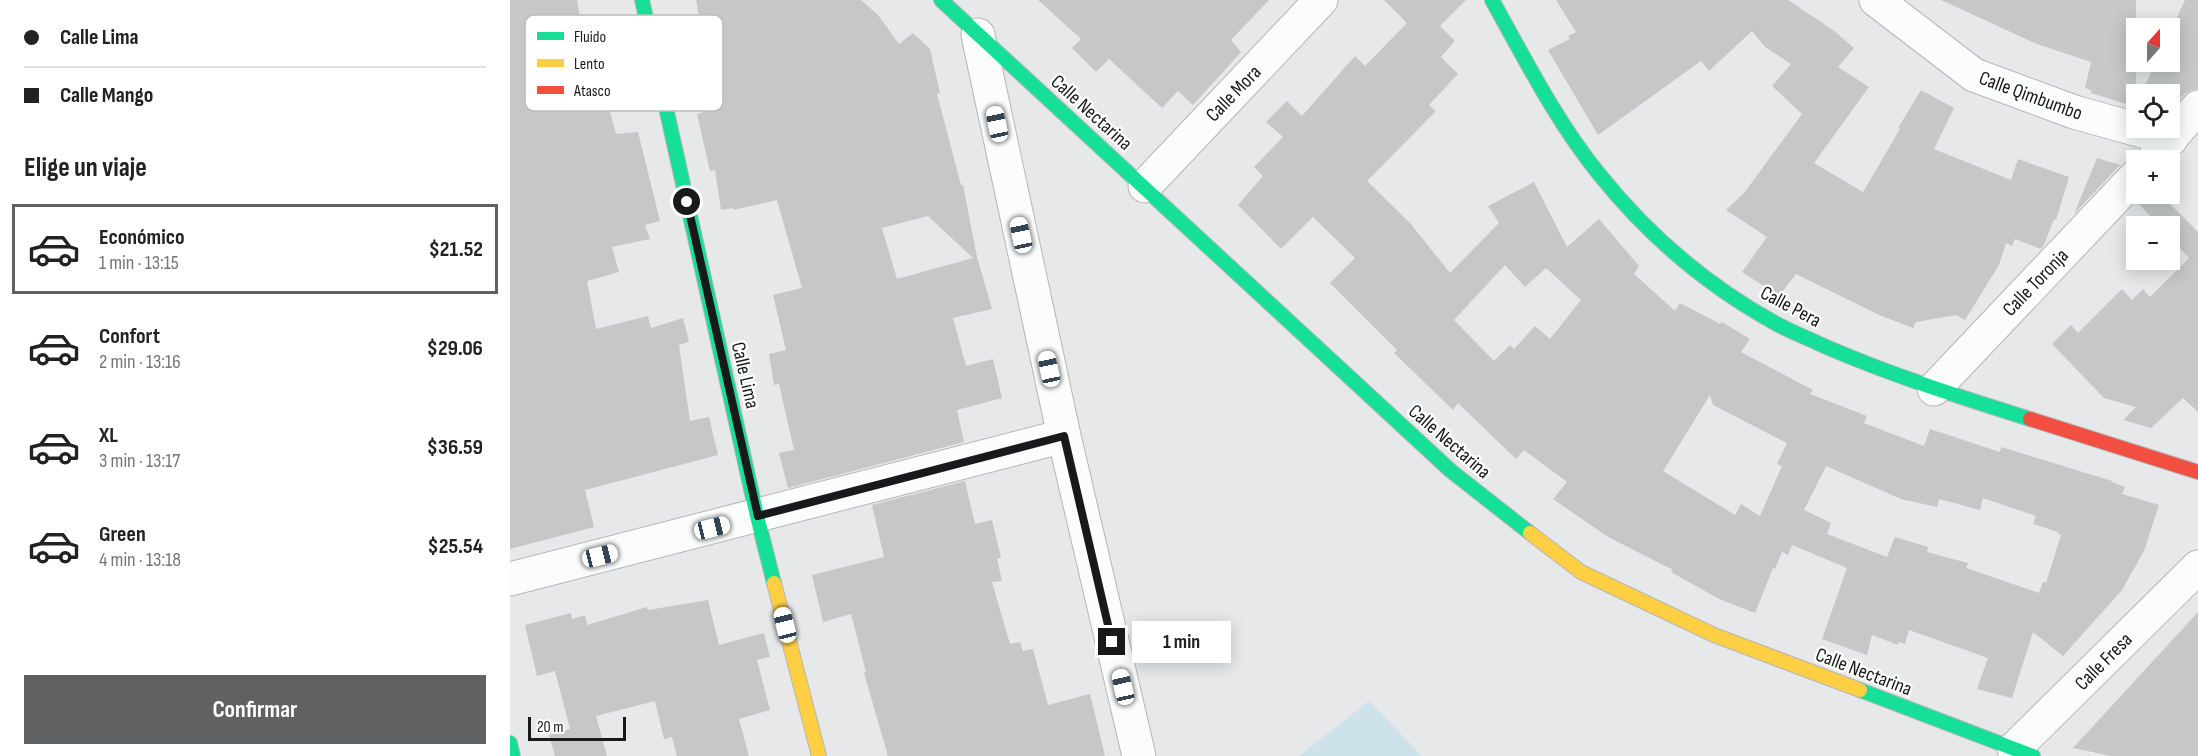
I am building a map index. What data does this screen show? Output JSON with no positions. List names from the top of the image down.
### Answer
{
  "streets": {
    "street": [
      "Calle Mora",
      "Calle Qimbumbo",
      "Calle Nectarina",
      "Calle Toronja",
      "Calle Pera",
      "Calle Lima",
      "Calle Fresa"
    ]
  },
  "crossings": [
    ["Calle Mora", "Calle Nectarina"],
    ["Calle Nectarina", "Calle Fresa"],
    ["Calle Toronja", "Calle Pera"]
  ],
  "legend": ["Fluido", "Lento", "Atasco"],
  "scale_bar": "20 m",
  "north": "top",
  "page": {
    "banner": ["Calle Lima", "Calle Mango"],
    "map_buttons": ["+", "−"],
    "heading": "Elige un viaje",
    "list": [
      {
        "name": "Económico",
        "note": "1 min · 13:15",
        "value": "$21.52"
      },
      {
        "name": "Confort",
        "note": "2 min · 13:16",
        "value": "$29.06"
      },
      {
        "name": "XL",
        "note": "3 min · 13:17",
        "value": "$36.59"
      },
      {
        "name": "Green",
        "note": "4 min · 13:18",
        "value": "$25.54"
      }
    ],
    "bubble": "1 min",
    "buttons": "Confirmar",
    "scale": "20 m"
  }
}
